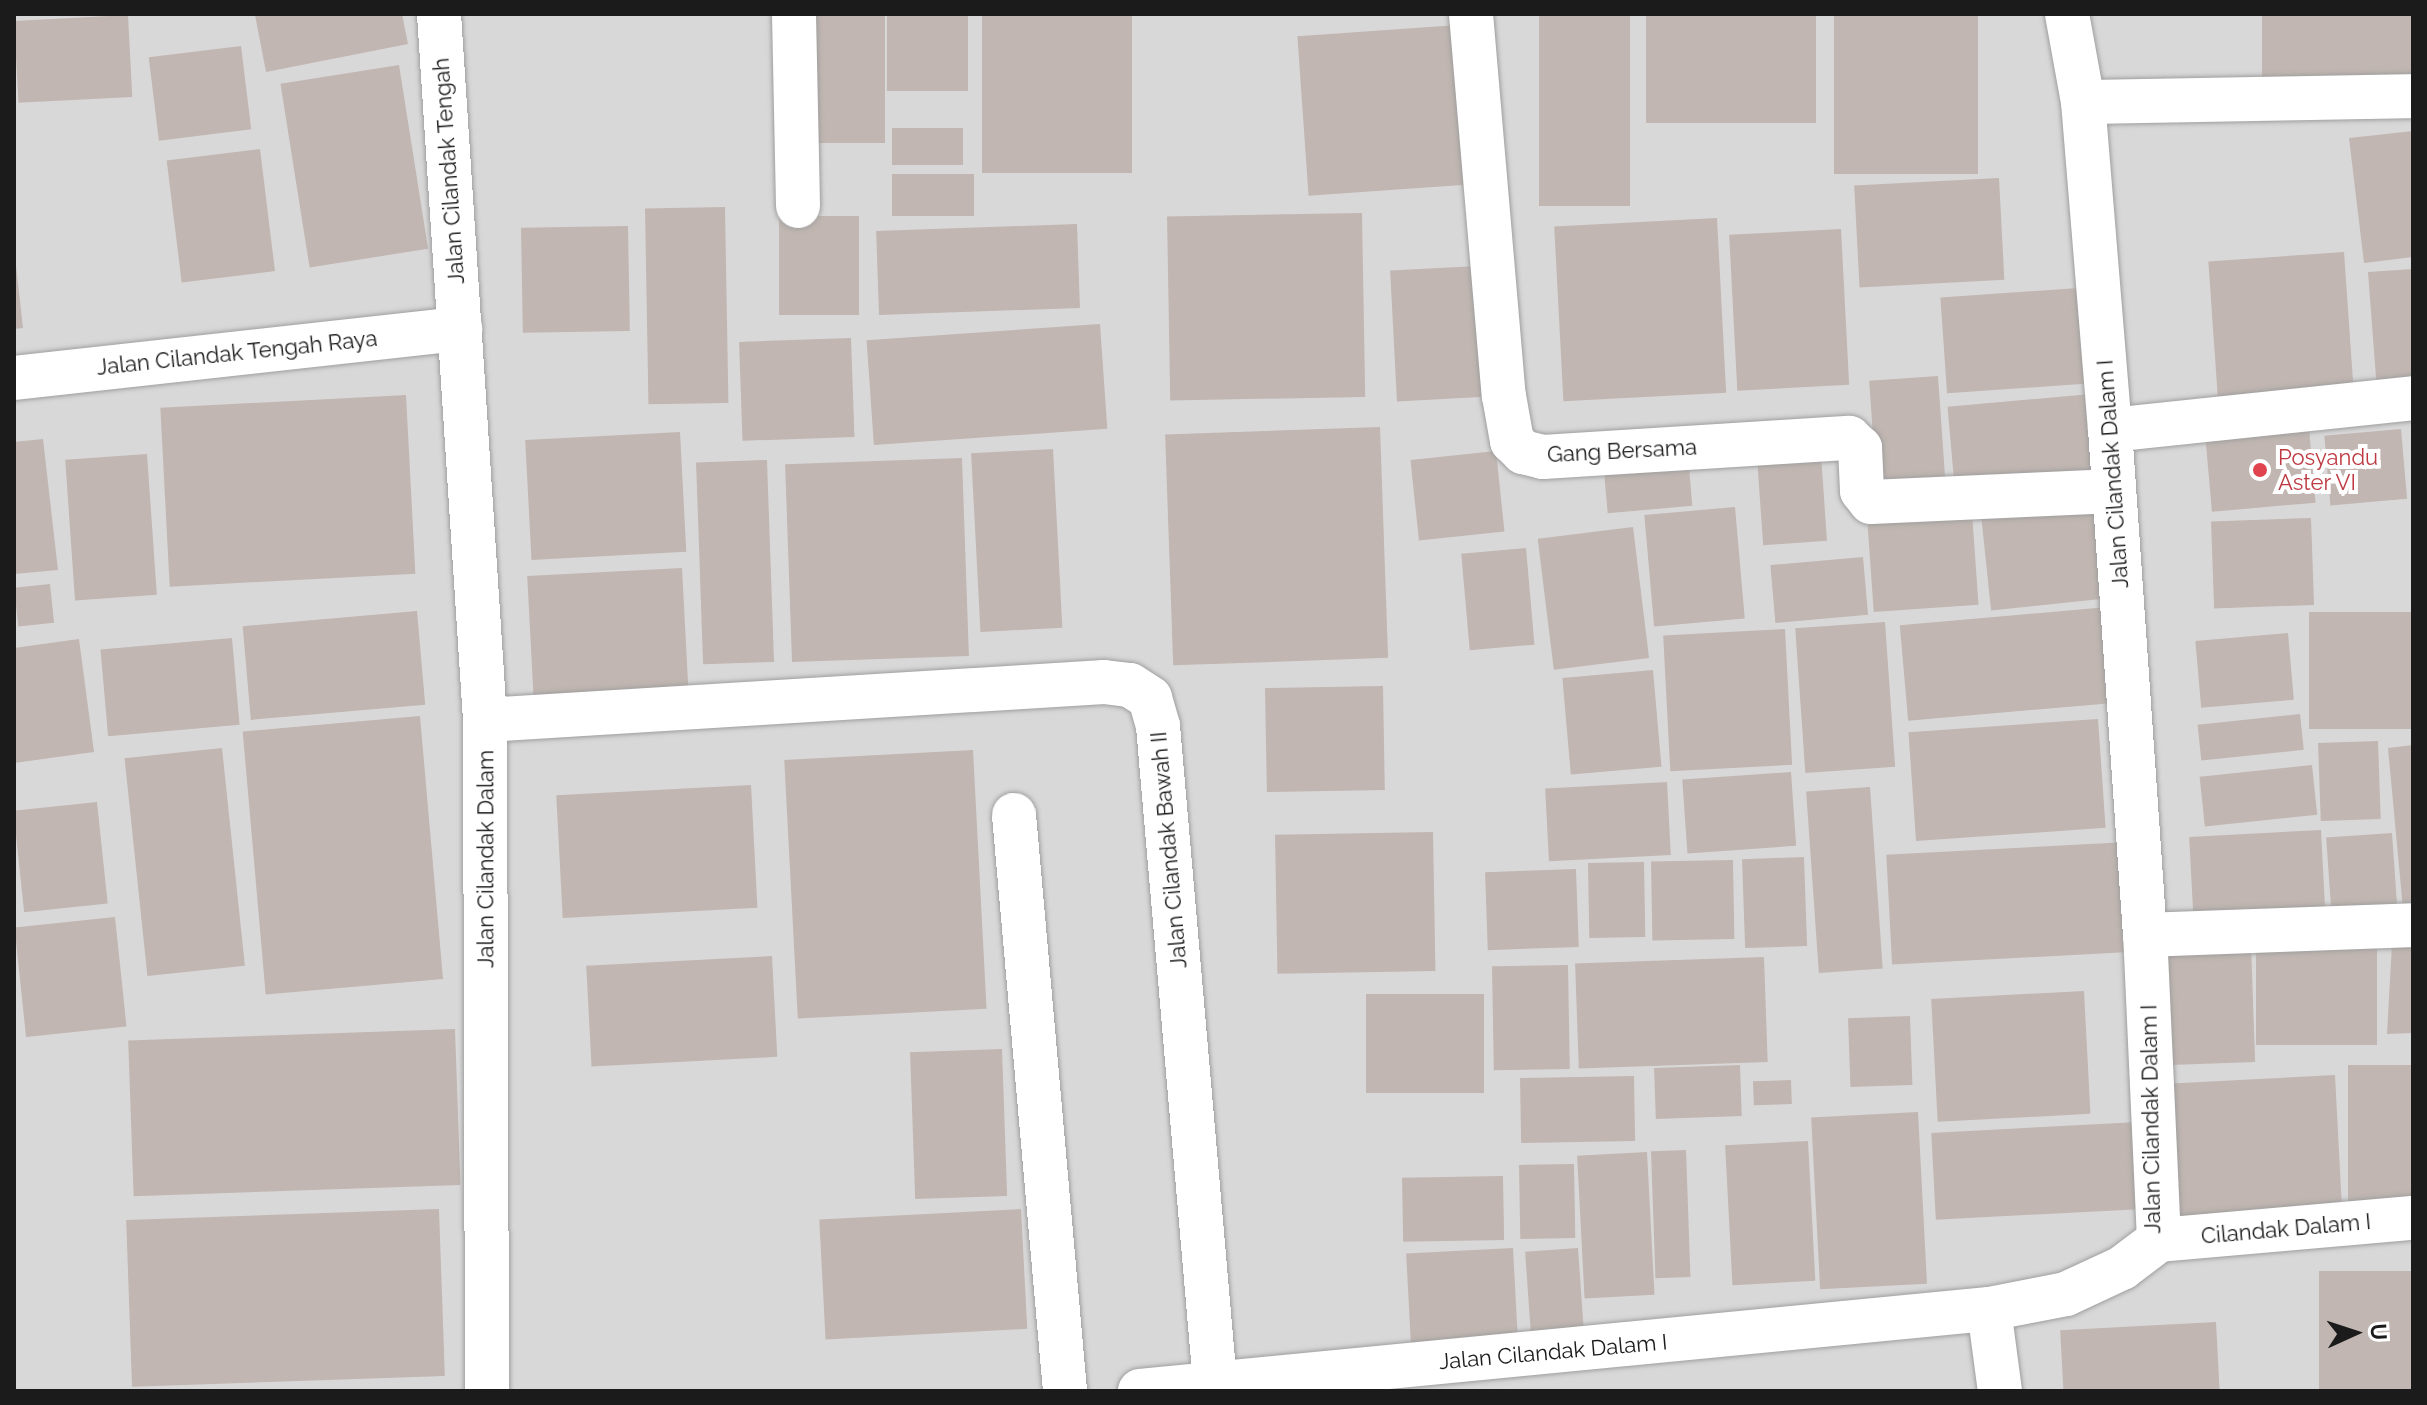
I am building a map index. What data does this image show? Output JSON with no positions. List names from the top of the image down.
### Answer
{
  "streets": {
    "street": [
      "Jalan Cilandak Tengah",
      "Jalan Cilandak Tengah Raya",
      "Gang Bersama",
      "Jalan Cilandak Dalam I",
      "Jalan Cilandak Bawah II",
      "Jalan Cilandak Dalam",
      "Cilandak Dalam I"
    ]
  },
  "crossings": [
    ["Jalan Cilandak Tengah", "Jalan Cilandak Tengah Raya"],
    ["Jalan Cilandak Tengah", "Jalan Cilandak Dalam"],
    ["Jalan Cilandak Tengah Raya", "Jalan Cilandak Dalam"],
    ["Gang Bersama", "Jalan Cilandak Dalam I"],
    ["Jalan Cilandak Dalam I", "Jalan Cilandak Bawah II"],
    ["Jalan Cilandak Dalam I", "Cilandak Dalam I"],
    ["Jalan Cilandak Bawah II", "Jalan Cilandak Dalam"]
  ],
  "places": ["Posyandu Aster VI"],
  "north": "right"
}
